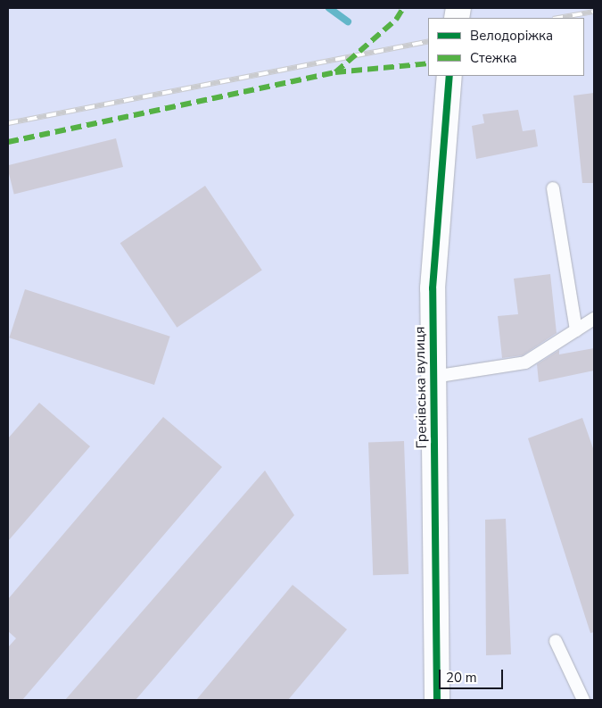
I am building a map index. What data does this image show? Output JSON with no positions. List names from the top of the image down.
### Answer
{
  "streets": {
    "street": ["Греківська вулиця"]
  },
  "legend": ["Велодоріжка", "Стежка"],
  "scale_bar": "20 m"
}
